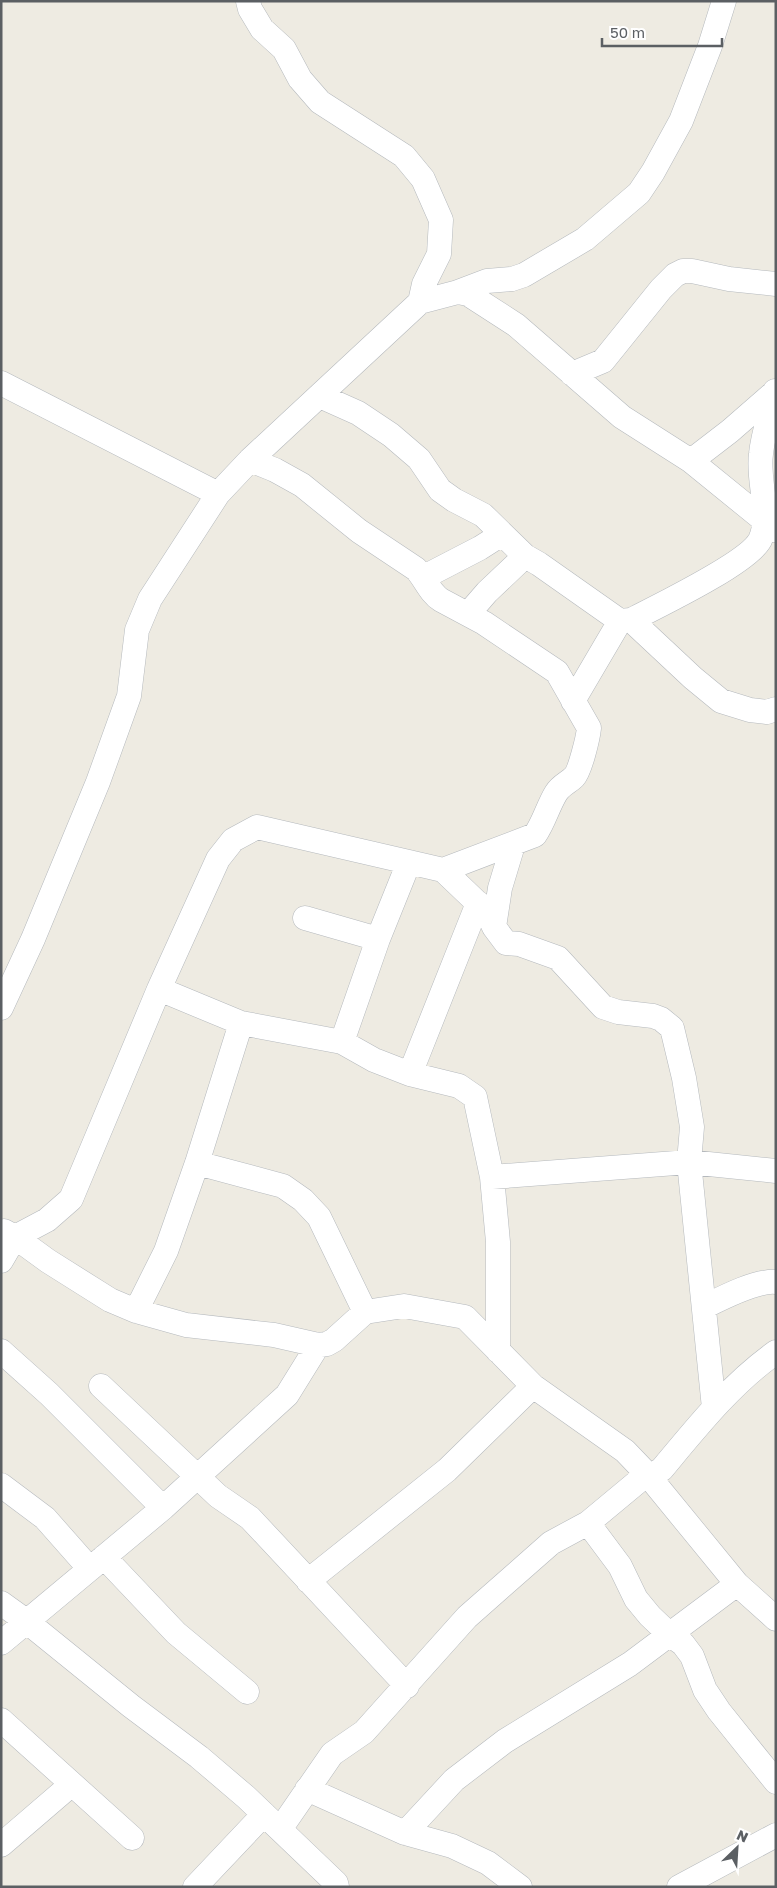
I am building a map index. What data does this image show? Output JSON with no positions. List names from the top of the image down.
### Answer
{
  "scale_bar": "50 m",
  "north": "top right"
}
